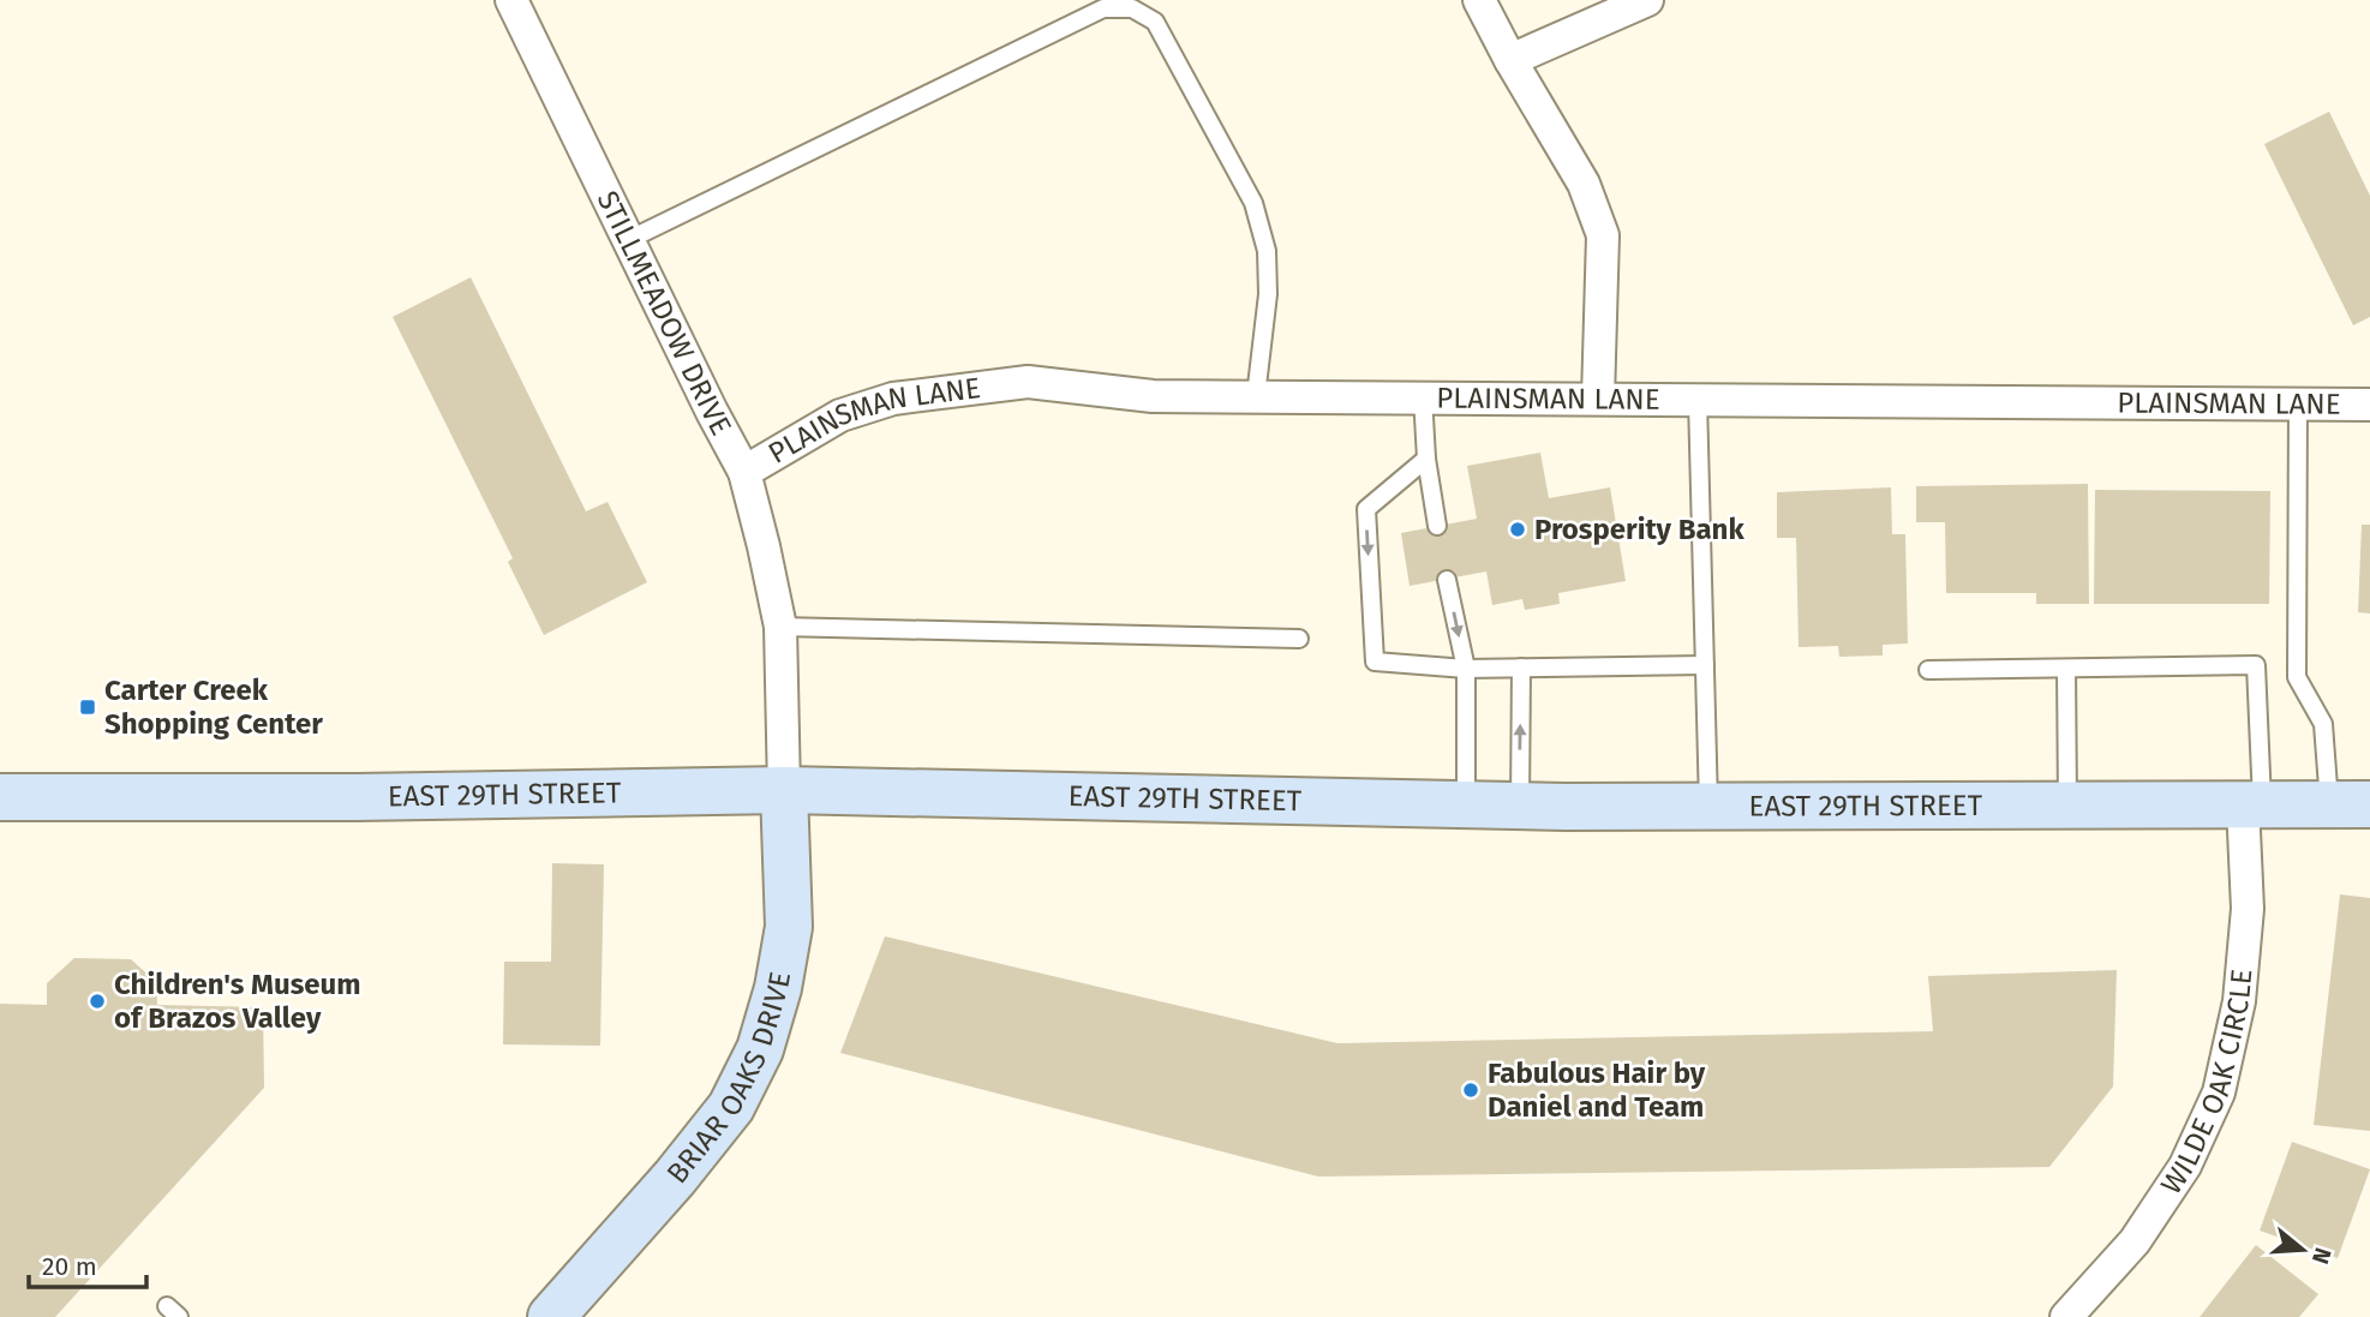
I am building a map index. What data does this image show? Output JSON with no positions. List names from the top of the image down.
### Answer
{
  "streets": {
    "main road": ["EAST 29TH STREET", "BRIAR OAKS DRIVE"],
    "street": ["STILLMEADOW DRIVE", "PLAINSMAN LANE", "WILDE OAK CIRCLE"]
  },
  "crossings": [
    ["STILLMEADOW DRIVE", "PLAINSMAN LANE"],
    ["STILLMEADOW DRIVE", "EAST 29TH STREET"],
    ["STILLMEADOW DRIVE", "BRIAR OAKS DRIVE"],
    ["EAST 29TH STREET", "BRIAR OAKS DRIVE"],
    ["EAST 29TH STREET", "WILDE OAK CIRCLE"]
  ],
  "places": {
    "other": ["Prosperity Bank", "Children's Museum of Brazos Valley", "Fabulous Hair by Daniel and Team"],
    "transit": ["Carter Creek Shopping Center"]
  },
  "scale_bar": "20 m",
  "north": "right"
}
